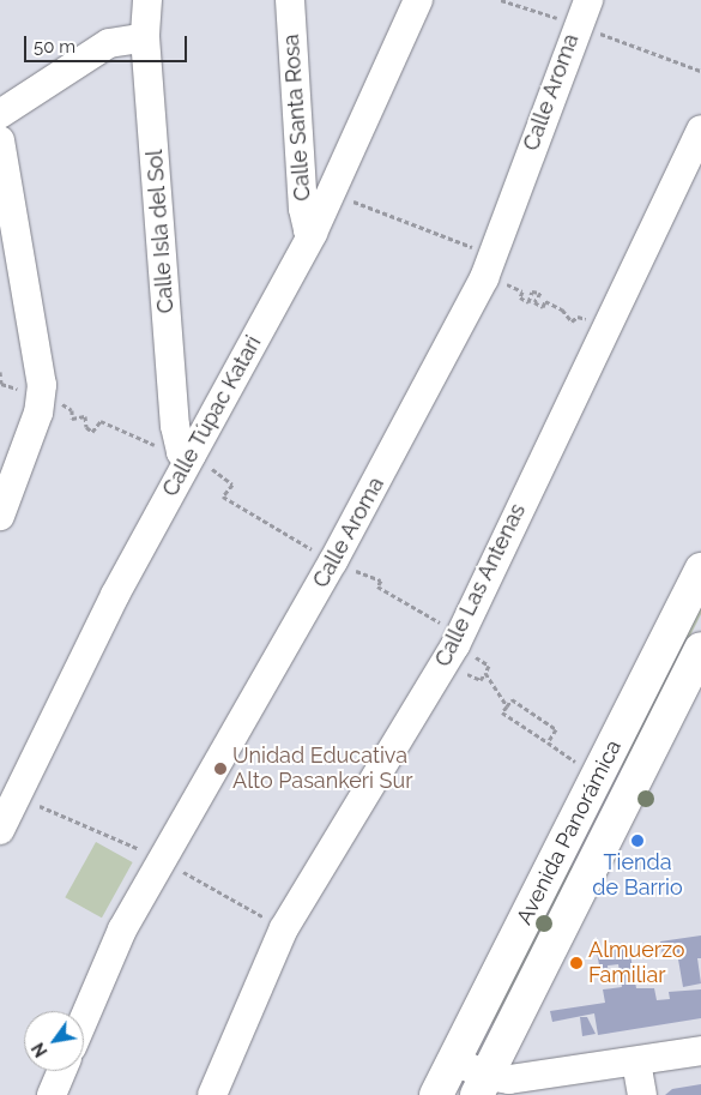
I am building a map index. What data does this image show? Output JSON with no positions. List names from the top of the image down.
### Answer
{
  "streets": {
    "main road": ["Avenida Panorámica"],
    "street": [
      "Calle Aroma",
      "Calle Santa Rosa",
      "Calle Isla del Sol",
      "Calle Túpac Katari",
      "Calle Las Antenas"
    ]
  },
  "crossings": [
    ["Calle Santa Rosa", "Calle Túpac Katari"],
    ["Calle Isla del Sol", "Calle Túpac Katari"]
  ],
  "places": ["Unidad Educativa Alto Pasankeri Sur", "Tienda de Barrio", "Almuerzo Familiar"],
  "scale_bar": "50 m",
  "north": "bottom left"
}
